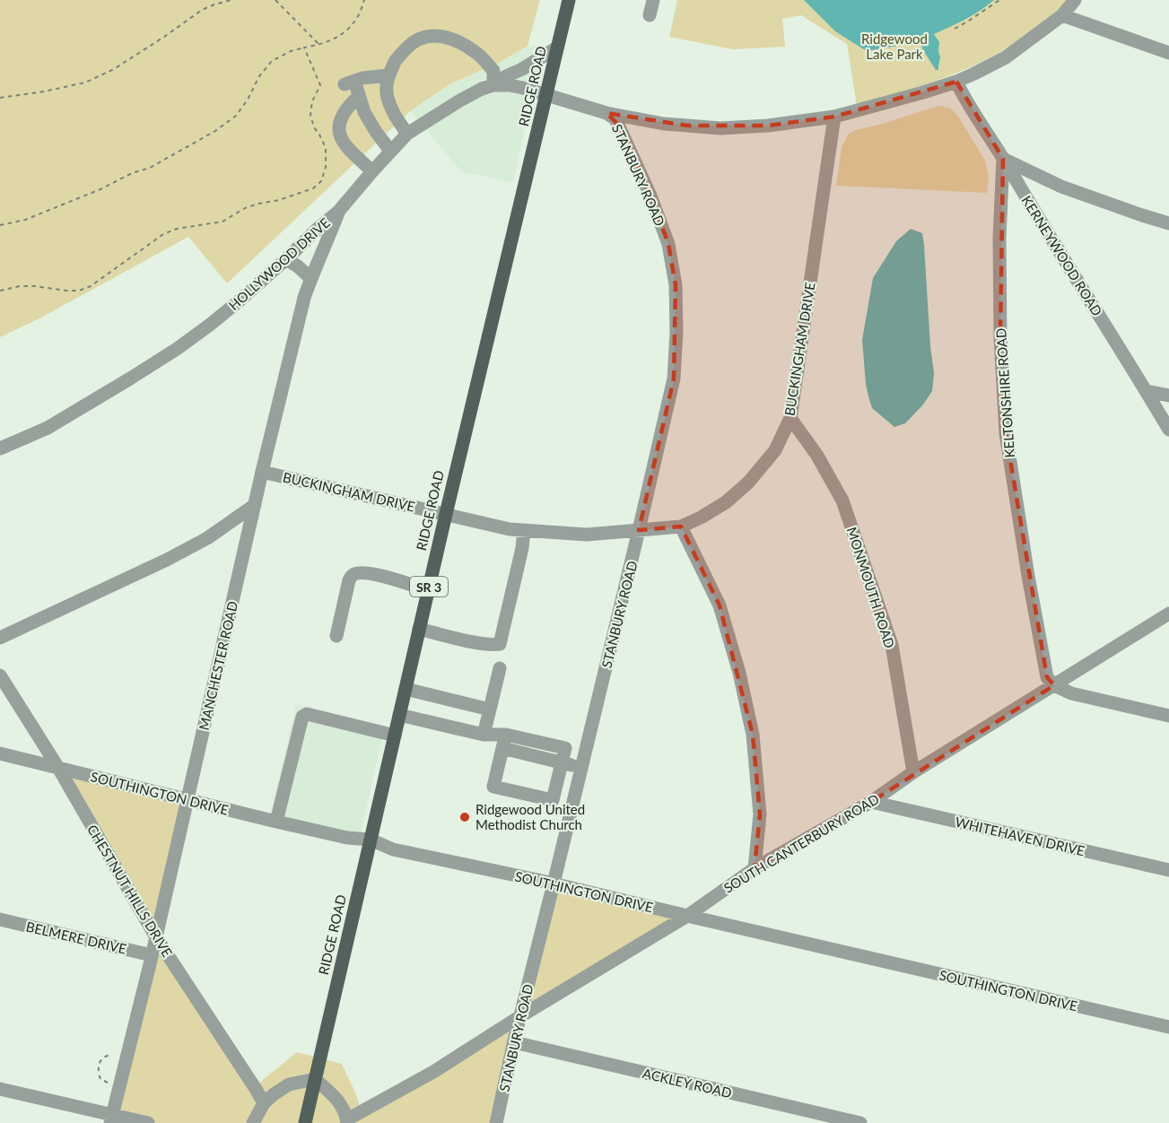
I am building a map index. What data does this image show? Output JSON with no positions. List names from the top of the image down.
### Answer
{
  "streets": {
    "main road": ["RIDGE ROAD", "SR 3"],
    "street": [
      "STANBURY ROAD",
      "KERNEYWOOD ROAD",
      "HOLLYWOOD DRIVE",
      "BUCKINGHAM DRIVE",
      "KELTONSHIRE ROAD",
      "MONMOUTH ROAD",
      "MANCHESTER ROAD",
      "SOUTHINGTON DRIVE",
      "WHITEHAVEN DRIVE",
      "SOUTH CANTERBURY ROAD",
      "CHESTNUT HILLS DRIVE",
      "BELMERE DRIVE",
      "ACKLEY ROAD"
    ]
  },
  "crossings": [
    ["RIDGE ROAD", "HOLLYWOOD DRIVE"],
    ["RIDGE ROAD", "BUCKINGHAM DRIVE"],
    ["RIDGE ROAD", "SOUTHINGTON DRIVE"],
    ["STANBURY ROAD", "HOLLYWOOD DRIVE"],
    ["STANBURY ROAD", "BUCKINGHAM DRIVE"],
    ["STANBURY ROAD", "SOUTHINGTON DRIVE"],
    ["STANBURY ROAD", "SOUTH CANTERBURY ROAD"],
    ["STANBURY ROAD", "ACKLEY ROAD"],
    ["KERNEYWOOD ROAD", "HOLLYWOOD DRIVE"],
    ["KERNEYWOOD ROAD", "KELTONSHIRE ROAD"],
    ["HOLLYWOOD DRIVE", "BUCKINGHAM DRIVE"],
    ["HOLLYWOOD DRIVE", "MANCHESTER ROAD"],
    ["BUCKINGHAM DRIVE", "MONMOUTH ROAD"],
    ["BUCKINGHAM DRIVE", "MANCHESTER ROAD"],
    ["KELTONSHIRE ROAD", "SOUTH CANTERBURY ROAD"],
    ["MONMOUTH ROAD", "SOUTH CANTERBURY ROAD"],
    ["MANCHESTER ROAD", "SOUTHINGTON DRIVE"],
    ["MANCHESTER ROAD", "CHESTNUT HILLS DRIVE"],
    ["MANCHESTER ROAD", "BELMERE DRIVE"],
    ["SOUTHINGTON DRIVE", "SOUTH CANTERBURY ROAD"],
    ["SOUTHINGTON DRIVE", "CHESTNUT HILLS DRIVE"],
    ["WHITEHAVEN DRIVE", "SOUTH CANTERBURY ROAD"]
  ],
  "parks": ["Ridgewood Lake Park"],
  "places": ["Ridgewood United Methodist Church"]
}
